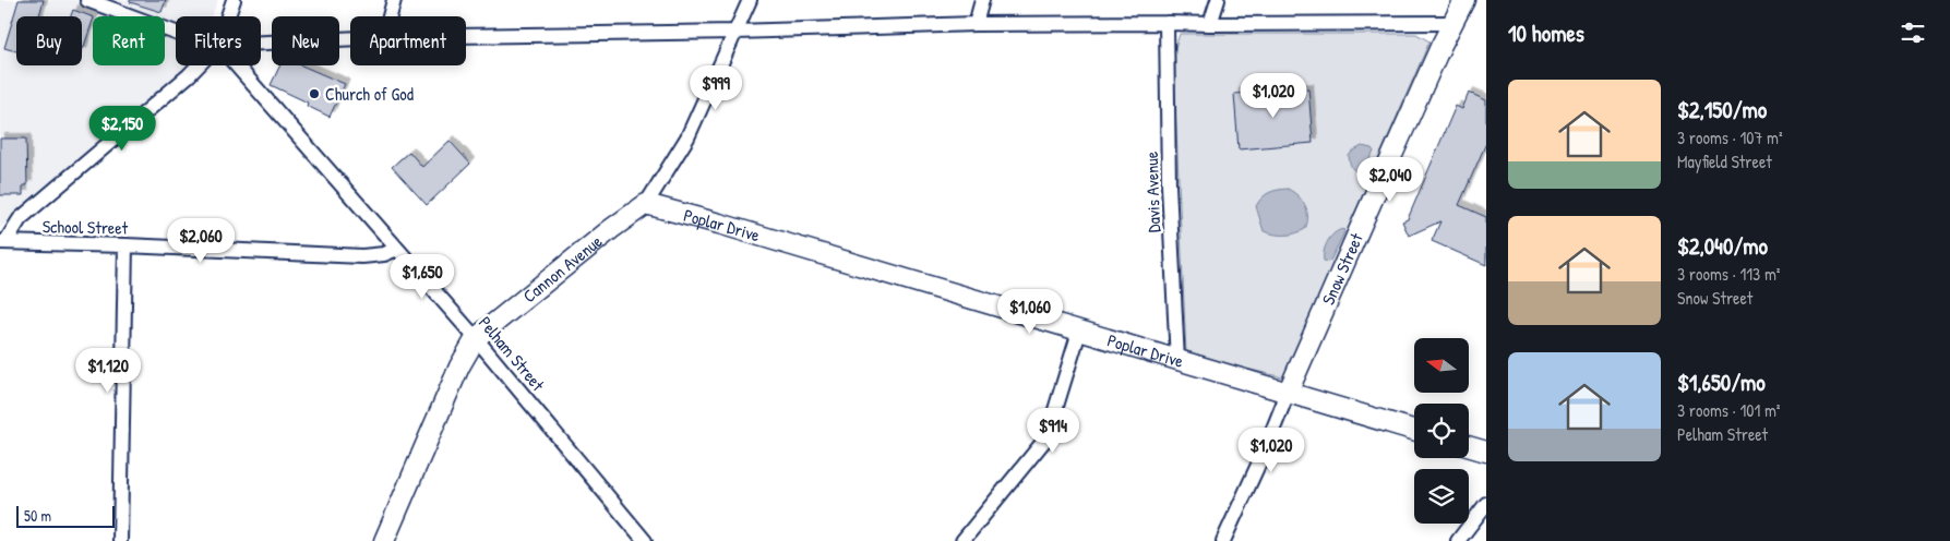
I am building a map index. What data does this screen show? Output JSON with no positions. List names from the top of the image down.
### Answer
{
  "streets": {
    "street": [
      "Davis Avenue",
      "Poplar Drive",
      "School Street",
      "Cannon Avenue",
      "Snow Street",
      "Pelham Street"
    ]
  },
  "crossings": [
    ["Davis Avenue", "Poplar Drive"],
    ["Poplar Drive", "Cannon Avenue"],
    ["Poplar Drive", "Snow Street"],
    ["School Street", "Pelham Street"],
    ["Cannon Avenue", "Pelham Street"]
  ],
  "places": ["Church of God"],
  "scale_bar": "50 m",
  "north": "left",
  "page": {
    "heading": "10 homes",
    "chip": [
      "Buy",
      "Rent",
      "Filters",
      "New",
      "Apartment"
    ],
    "price": [
      "$999",
      "$1,020",
      "$2,150",
      "$2,040",
      "$2,060",
      "$1,650",
      "$1,060",
      "$1,120",
      "$914",
      "$1,020"
    ],
    "list": [
      {
        "name": "$2,150/mo",
        "note": "3 rooms · 107 m² · Mayfield Street"
      },
      {
        "name": "$2,040/mo",
        "note": "3 rooms · 113 m² · Snow Street"
      },
      {
        "name": "$1,650/mo",
        "note": "3 rooms · 101 m² · Pelham Street"
      }
    ],
    "scale": "50 m"
  }
}
